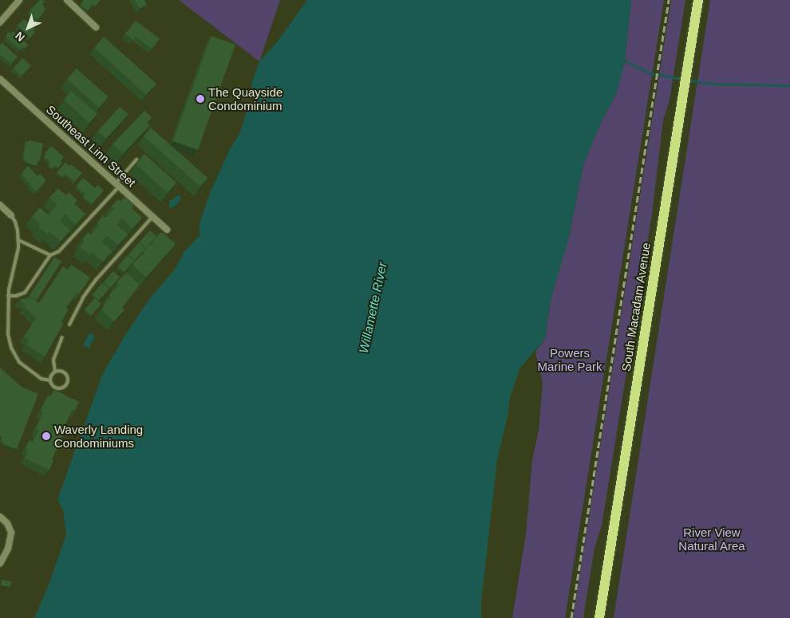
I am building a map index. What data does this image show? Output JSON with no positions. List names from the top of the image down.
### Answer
{
  "streets": {
    "main road": ["South Macadam Avenue"],
    "street": ["Southeast Linn Street"]
  },
  "water": ["Willamette River"],
  "parks": ["Powers Marine Park", "River View Natural Area"],
  "places": ["The Quayside Condominium", "Waverly Landing Condominiums"],
  "north": "bottom left"
}
